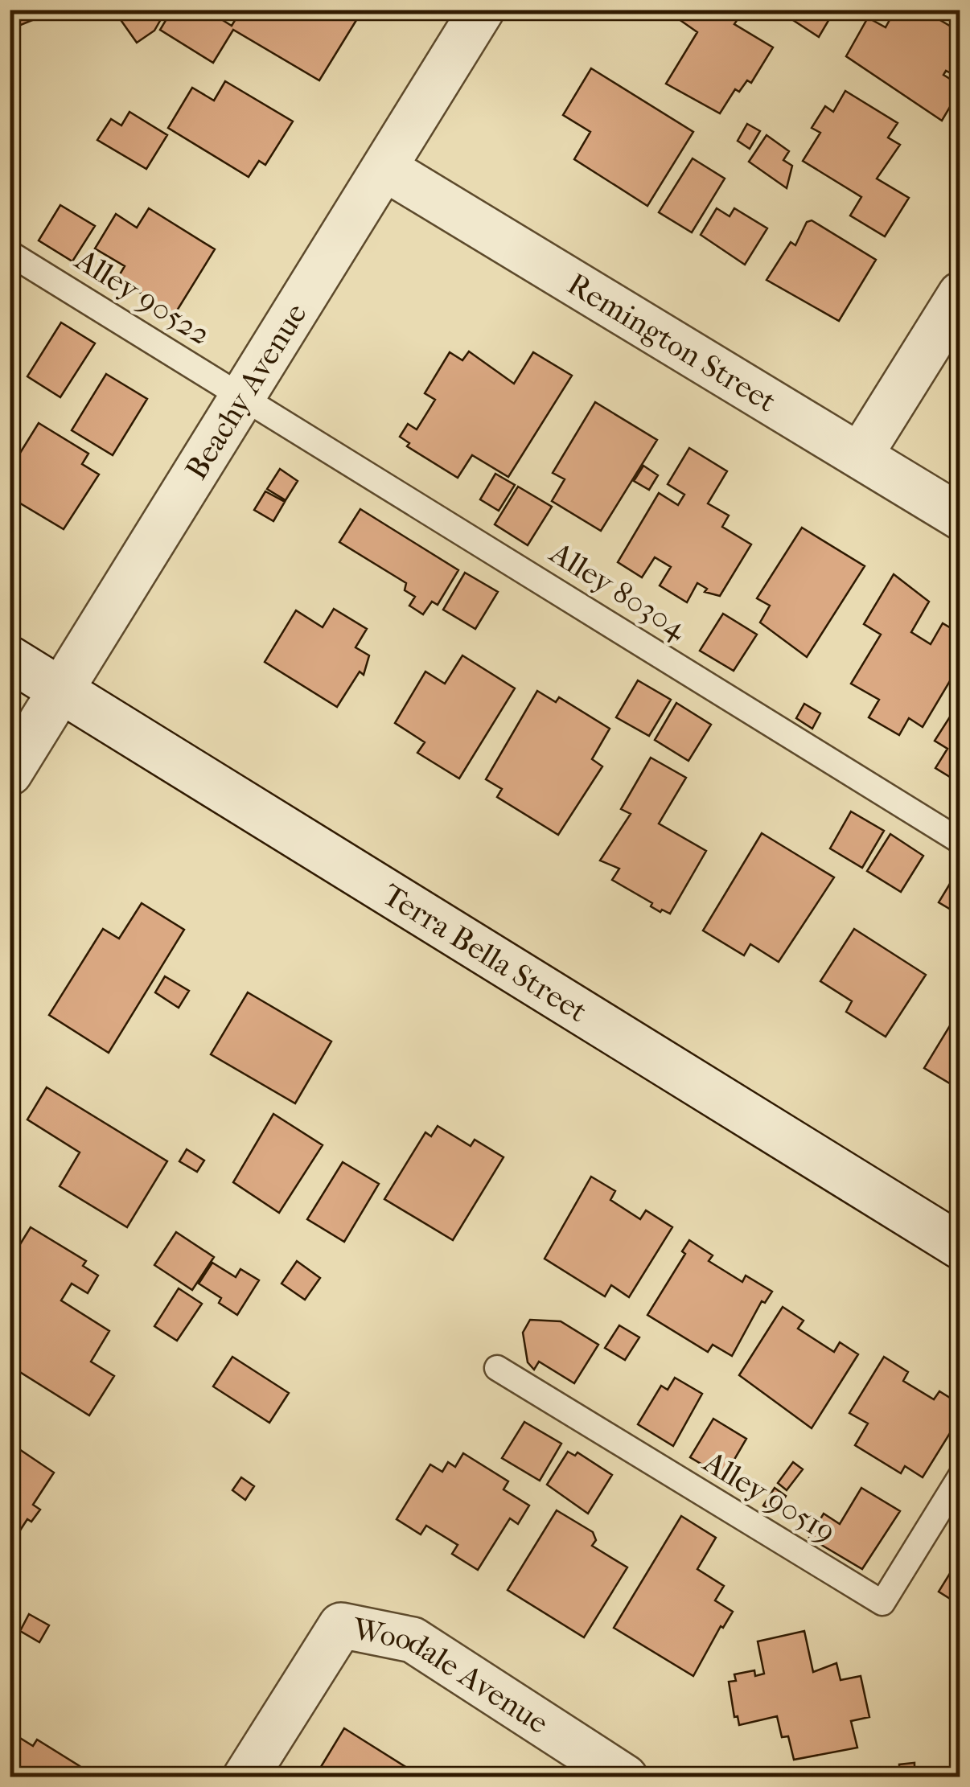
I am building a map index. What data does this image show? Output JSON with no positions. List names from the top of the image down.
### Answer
{
  "streets": {
    "street": [
      "Remington Street",
      "Beachy Avenue",
      "Terra Bella Street",
      "Woodale Avenue"
    ],
    "lane": ["Alley 90522", "Alley 80304", "Alley 90519"]
  },
  "crossings": [
    ["Alley 90522", "Beachy Avenue"],
    ["Alley 90522", "Alley 80304"],
    ["Remington Street", "Beachy Avenue"],
    ["Beachy Avenue", "Alley 80304"],
    ["Beachy Avenue", "Terra Bella Street"]
  ]
}
